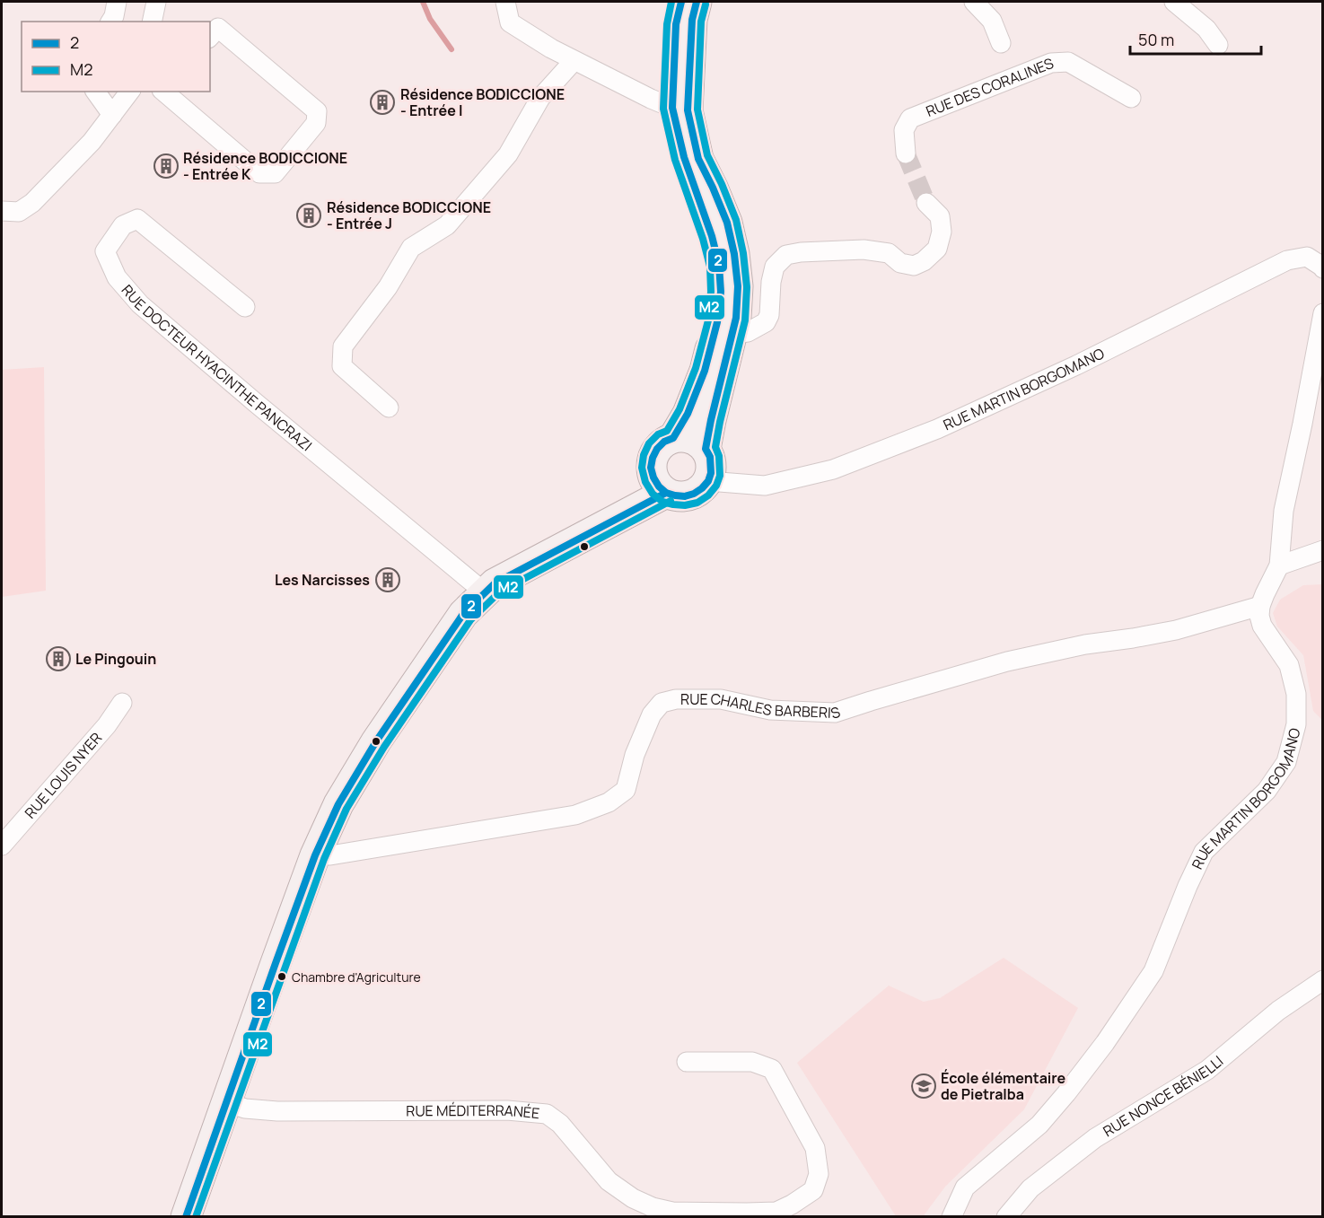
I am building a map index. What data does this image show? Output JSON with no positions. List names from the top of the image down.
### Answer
{
  "streets": {
    "street": [
      "RUE DES CORALINES",
      "RUE DOCTEUR HYACINTHE PANCRAZI",
      "RUE MARTIN BORGOMANO",
      "RUE CHARLES BARBERIS",
      "RUE LOUIS NYER",
      "RUE NONCE BÉNIELLI",
      "RUE MÉDITERRANÉE"
    ]
  },
  "crossings": [
    ["RUE MARTIN BORGOMANO", "RUE CHARLES BARBERIS"]
  ],
  "places": {
    "building": [
      "Résidence BODICCIONE - Entrée I",
      "Résidence BODICCIONE - Entrée K",
      "Résidence BODICCIONE - Entrée J",
      "Les Narcisses",
      "Le Pingouin"
    ],
    "other": ["Chambre d'Agriculture"],
    "school or university": ["École élémentaire de Pietralba"]
  },
  "lines": ["transit line 2", "transit line M2"],
  "legend": ["2", "M2"],
  "scale_bar": "50 m"
}
